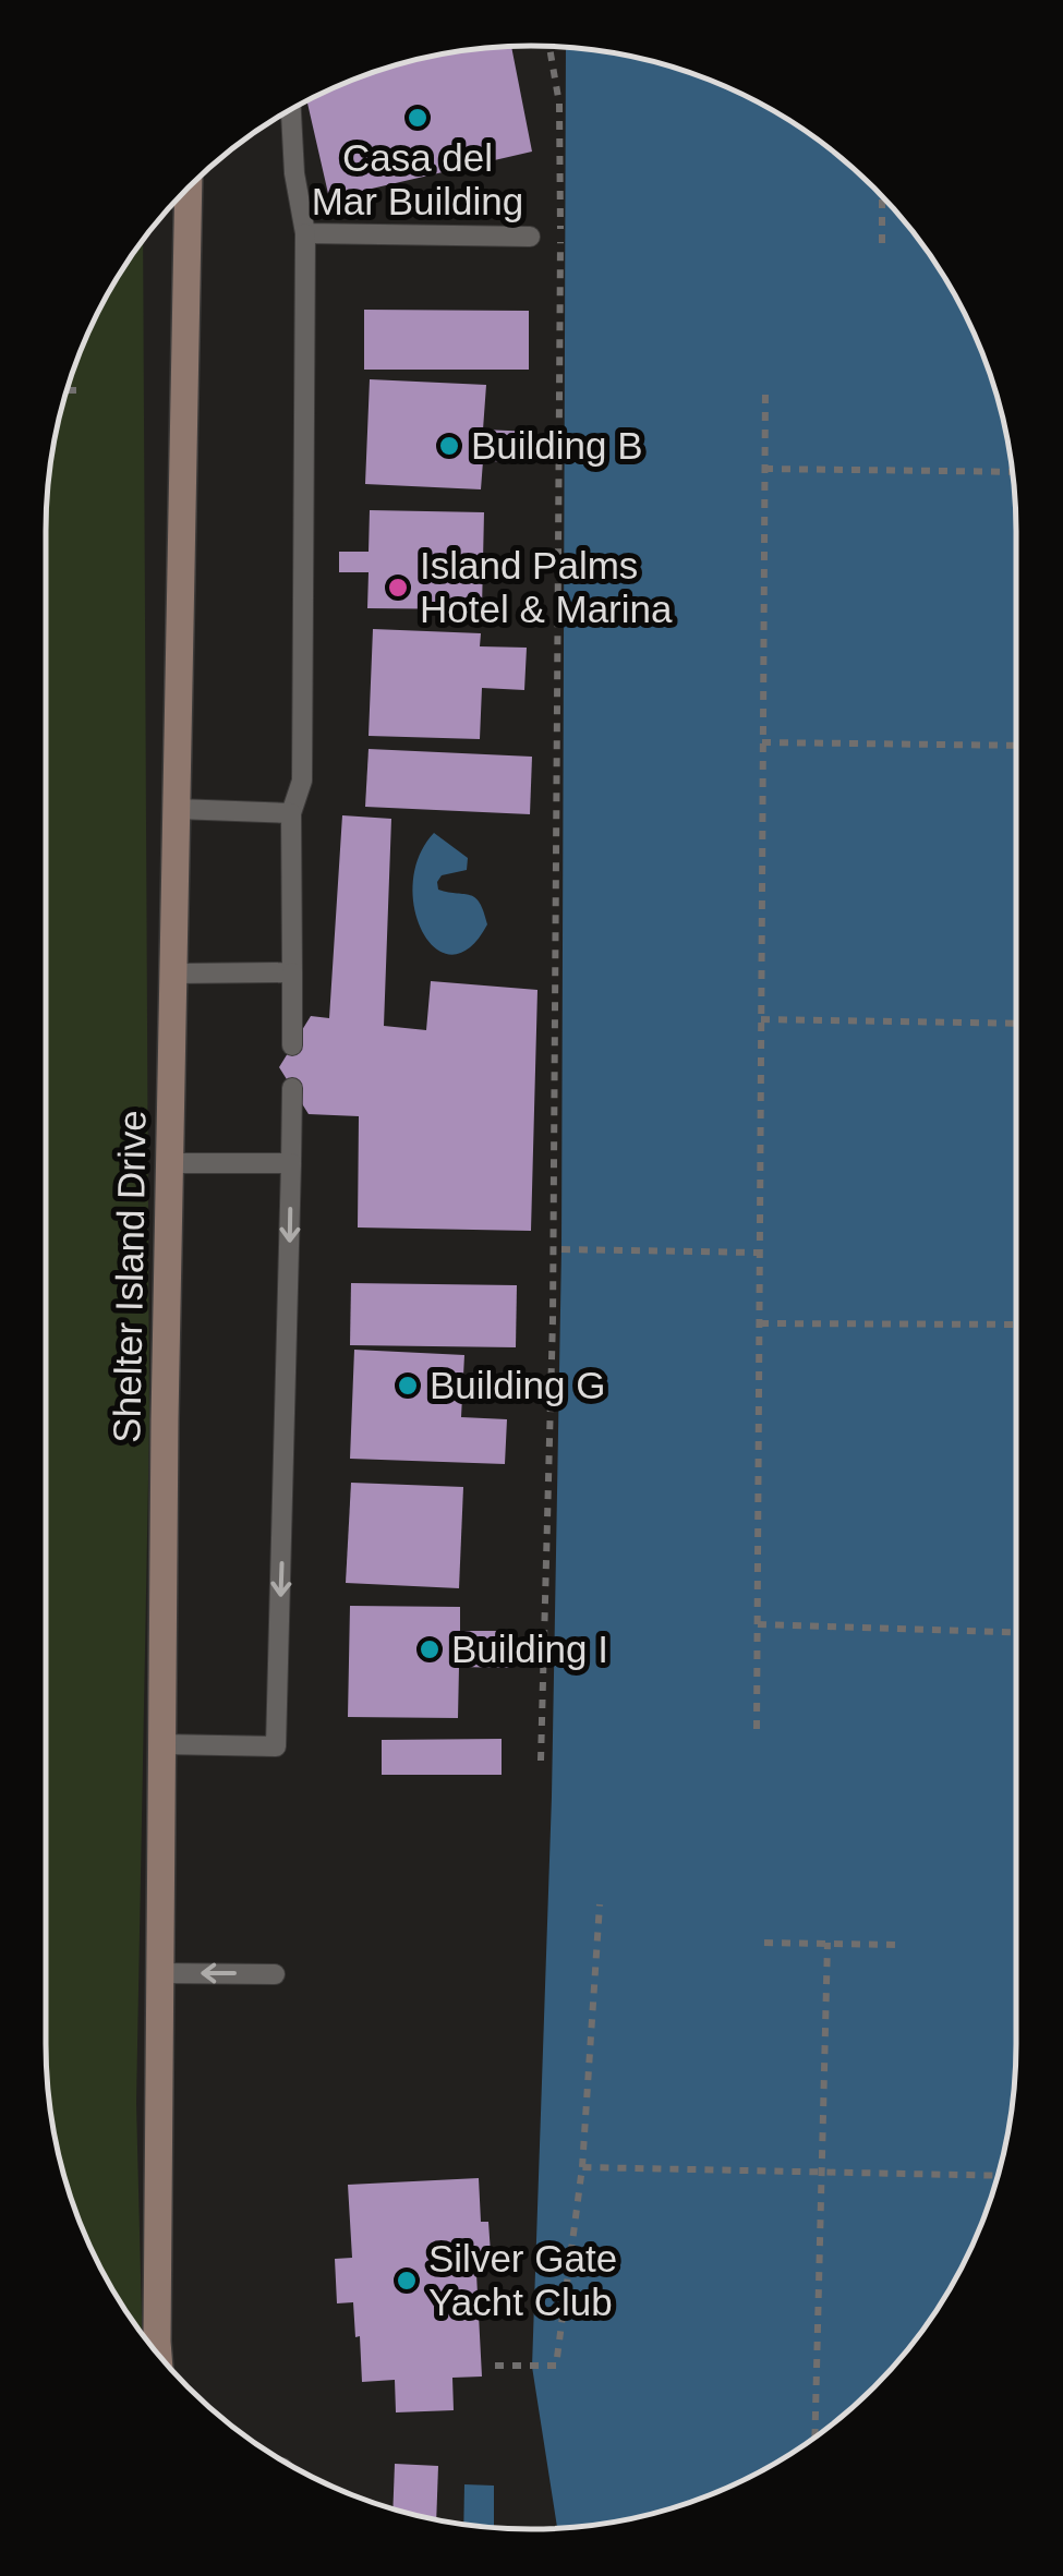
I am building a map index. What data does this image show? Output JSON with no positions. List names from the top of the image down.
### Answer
{
  "streets": {
    "street": ["Shelter Island Drive"]
  },
  "places": [
    "Casa del Mar Building",
    "Building B",
    "Island Palms Hotel & Marina",
    "Building G",
    "Building I",
    "Silver Gate Yacht Club"
  ]
}
